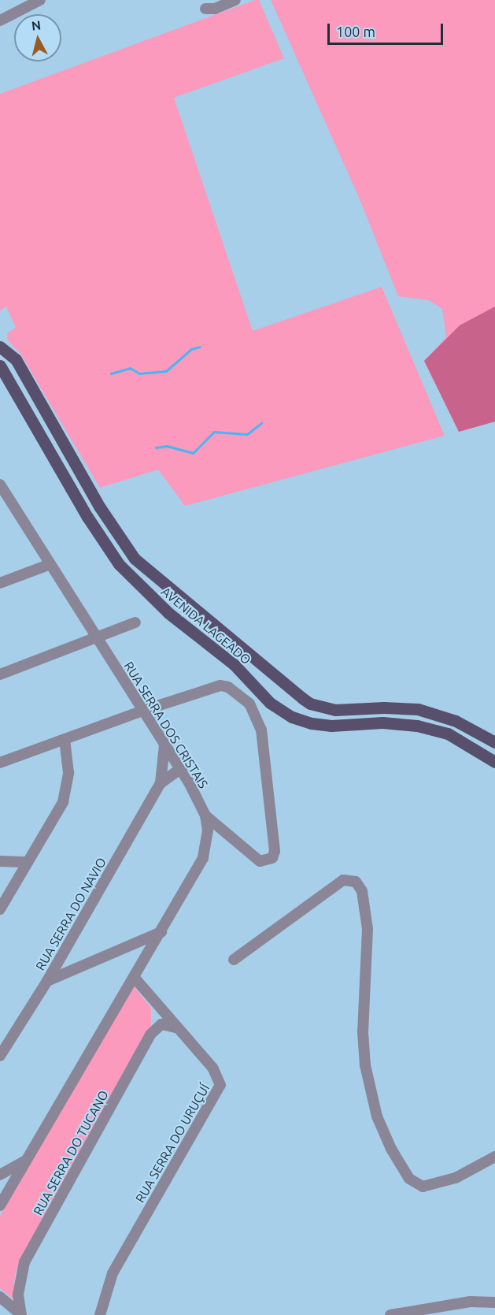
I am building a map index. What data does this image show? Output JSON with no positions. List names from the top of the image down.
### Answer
{
  "streets": {
    "main road": ["AVENIDA LAGEADO"],
    "street": [
      "RUA SERRA DOS CRISTAIS",
      "RUA SERRA DO NAVIO",
      "RUA SERRA DO URUÇUÍ",
      "RUA SERRA DO TUCANO"
    ]
  },
  "crossings": [
    ["RUA SERRA DOS CRISTAIS", "RUA SERRA DO NAVIO"],
    ["RUA SERRA DOS CRISTAIS", "RUA SERRA DO URUÇUÍ"],
    ["RUA SERRA DO URUÇUÍ", "RUA SERRA DO TUCANO"]
  ],
  "scale_bar": "100 m",
  "north": "top"
}
